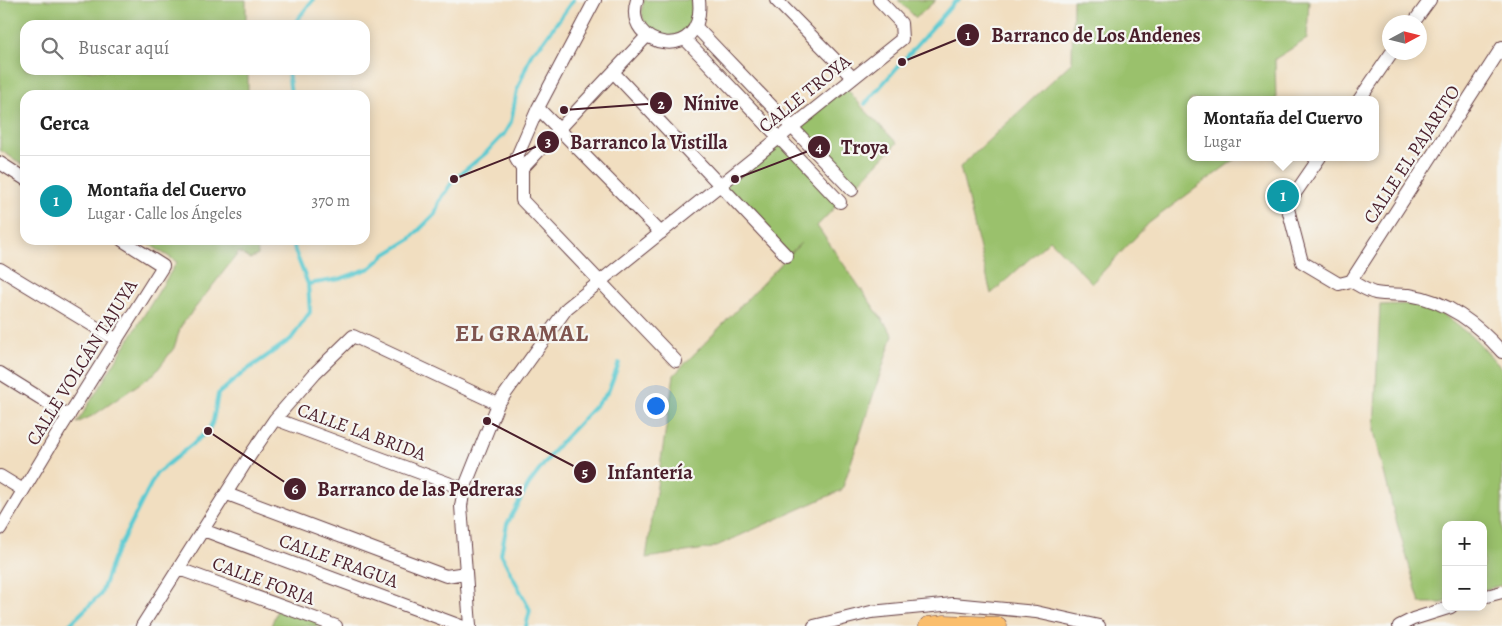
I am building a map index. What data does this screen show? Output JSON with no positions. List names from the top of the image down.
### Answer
{
  "streets": {
    "street": [
      "CALLE TROYA",
      "CALLE EL PAJARITO",
      "CALLE VOLCÁN TAJUYA",
      "CALLE LA BRIDA",
      "CALLE FRAGUA",
      "CALLE FORJA"
    ]
  },
  "crossings": [
    ["CALLE TROYA", "CALLE LA BRIDA"]
  ],
  "districts": ["EL GRAMAL"],
  "places": [
    "Barranco de Los Andenes",
    "Nínive",
    "Barranco la Vistilla",
    "Troya",
    "Infantería",
    "Barranco de las Pedreras"
  ],
  "north": "right",
  "page": {
    "search": "Buscar aquí",
    "heading": "Cerca",
    "popup": ["Montaña del Cuervo", "Lugar"],
    "list": [
      {
        "mark": "1",
        "name": "Montaña del Cuervo",
        "note": "Lugar · Calle los Ángeles",
        "value": "370 m"
      }
    ],
    "pins": "1",
    "map_buttons": ["+", "−"]
  }
}
